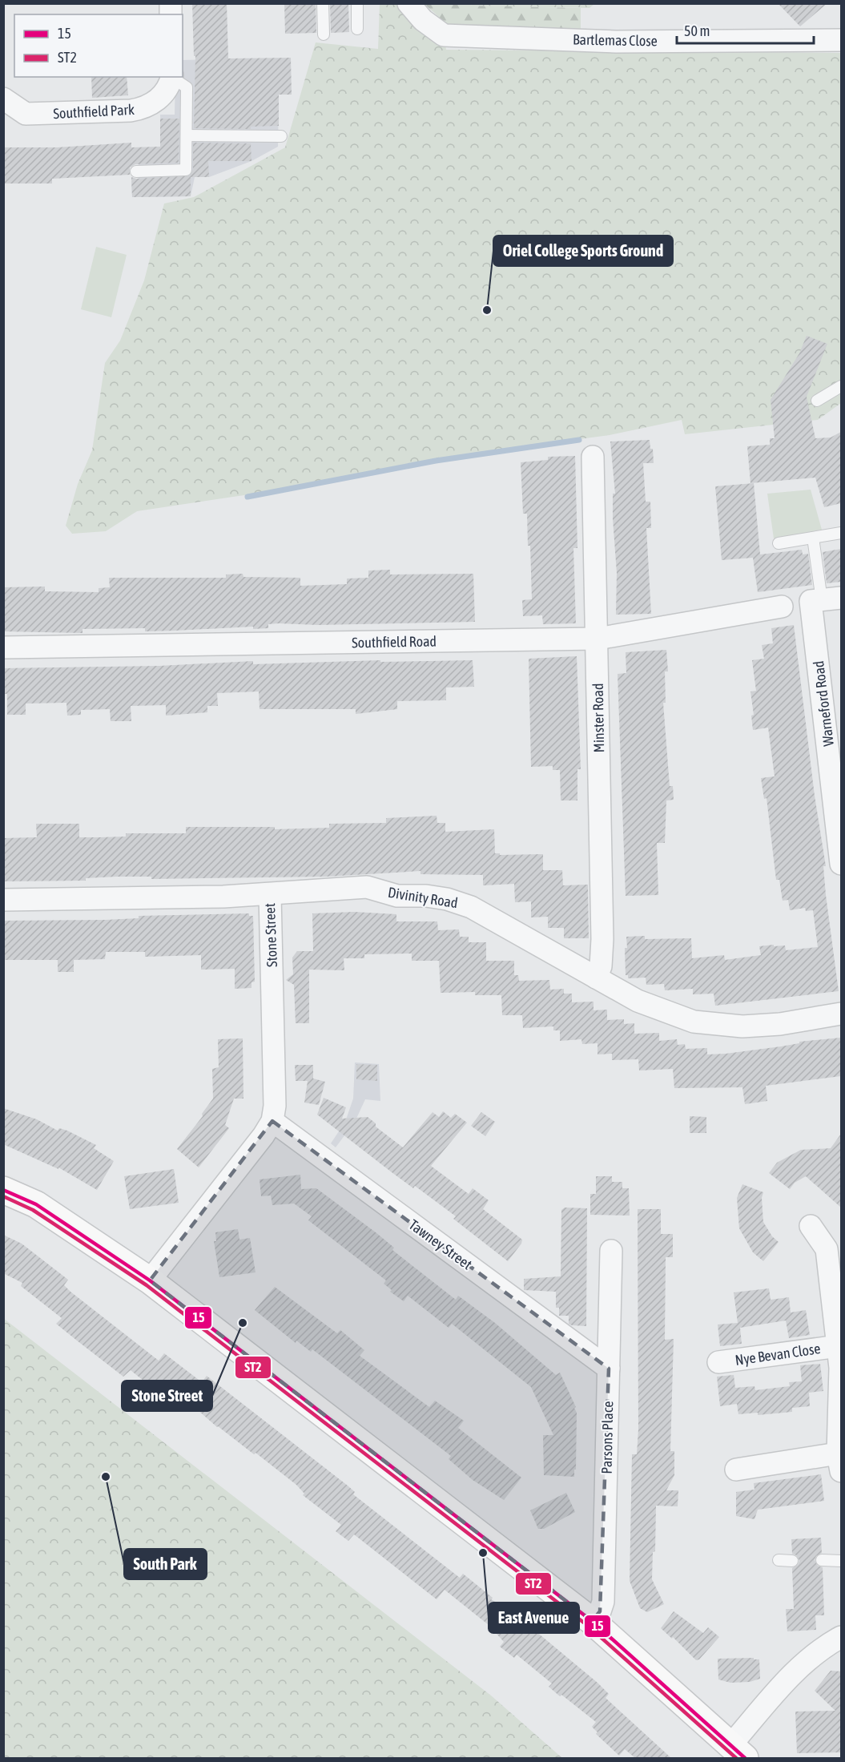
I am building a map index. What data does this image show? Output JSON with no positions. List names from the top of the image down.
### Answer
{
  "streets": {
    "street": [
      "Bartlemas Close",
      "Southfield Park",
      "Southfield Road",
      "Warneford Road",
      "Minster Road",
      "Divinity Road",
      "Stone Street",
      "Tawney Street",
      "Nye Bevan Close",
      "Parsons Place"
    ]
  },
  "crossings": [
    ["Southfield Road", "Minster Road"],
    ["Minster Road", "Divinity Road"],
    ["Divinity Road", "Stone Street"],
    ["Stone Street", "Tawney Street"],
    ["Tawney Street", "Parsons Place"]
  ],
  "places": [
    "Oriel College Sports Ground",
    "Stone Street",
    "South Park",
    "East Avenue"
  ],
  "lines": ["transit line 15", "transit line ST2"],
  "legend": ["15", "ST2"],
  "scale_bar": "50 m"
}
